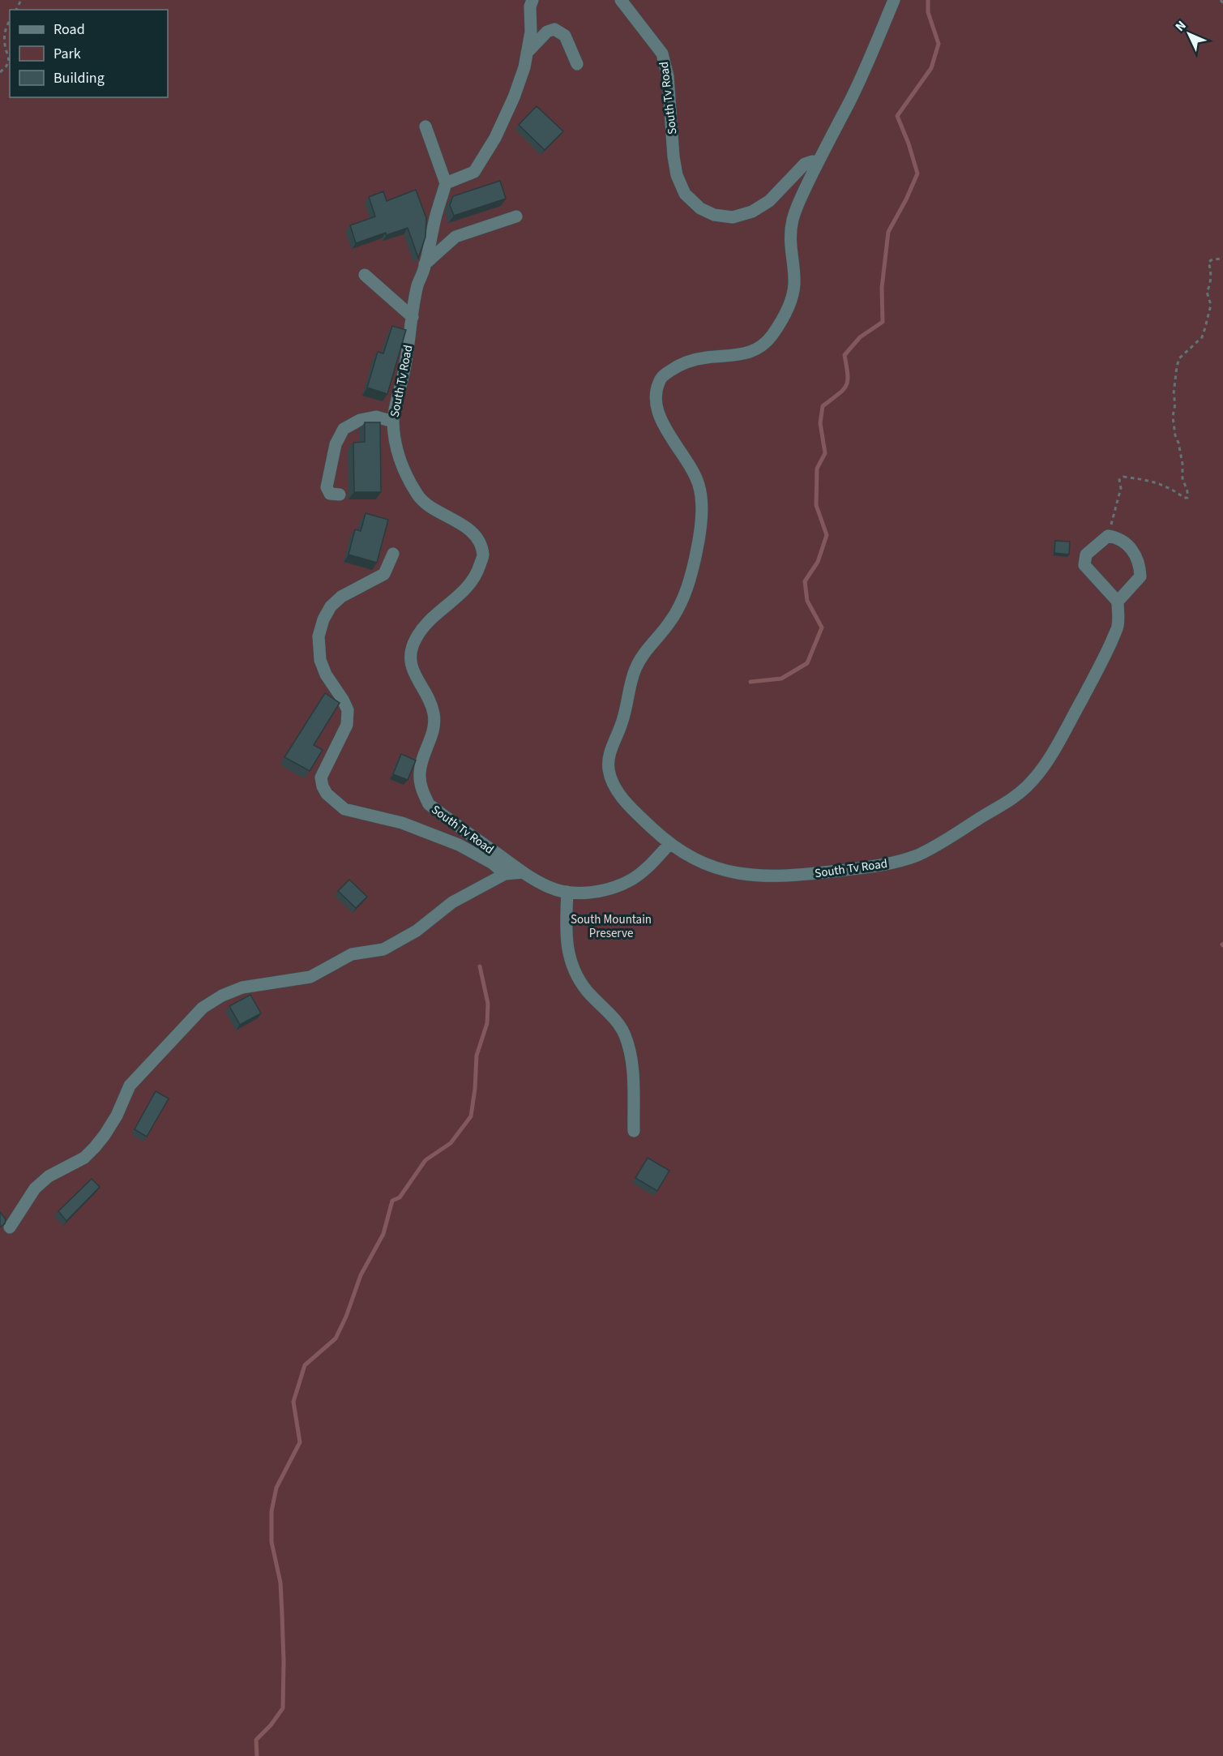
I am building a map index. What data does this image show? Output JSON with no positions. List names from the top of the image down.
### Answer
{
  "streets": {
    "street": ["South Tv Road"]
  },
  "parks": ["South Mountain Preserve"],
  "legend": ["Road", "Park", "Building"],
  "north": "top left"
}
